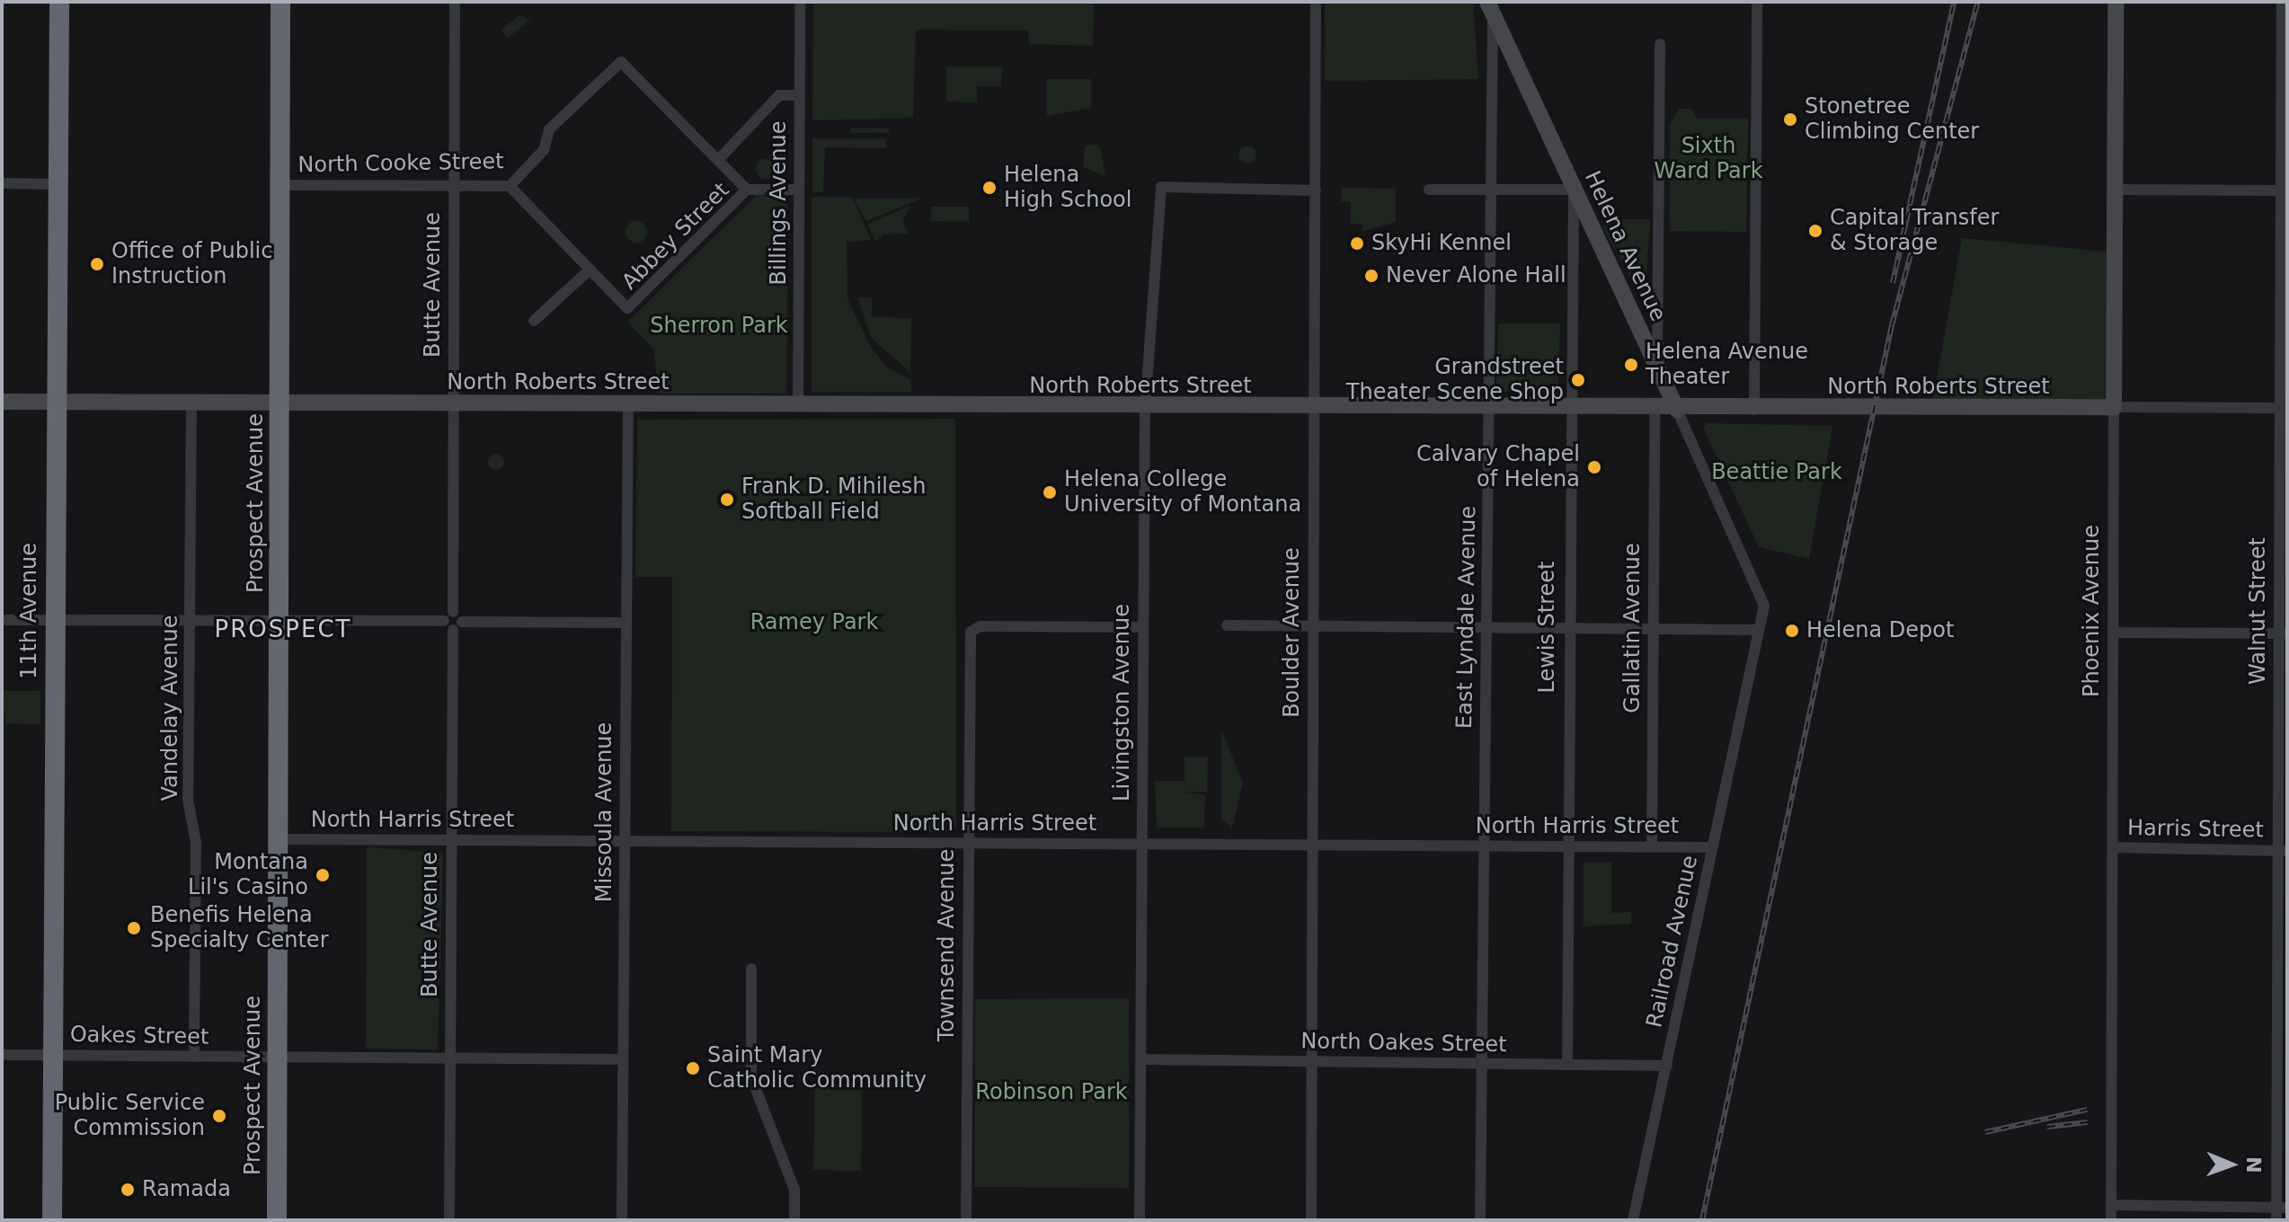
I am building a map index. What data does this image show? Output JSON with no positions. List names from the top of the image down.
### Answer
{
  "streets": {
    "highway": ["Prospect Avenue", "11th Avenue"],
    "street": [
      "North Cooke Street",
      "Billings Avenue",
      "Abbey Street",
      "Helena Avenue",
      "Butte Avenue",
      "North Roberts Street",
      "Phoenix Avenue",
      "Walnut Street",
      "East Lyndale Avenue",
      "Lewis Street",
      "Gallatin Avenue",
      "Boulder Avenue",
      "Livingston Avenue",
      "Vandelay Avenue",
      "Missoula Avenue",
      "North Harris Street",
      "Harris Street",
      "Railroad Avenue",
      "Townsend Avenue",
      "Oakes Street",
      "North Oakes Street"
    ]
  },
  "crossings": [
    ["North Cooke Street", "Abbey Street"],
    ["North Cooke Street", "Butte Avenue"],
    ["North Cooke Street", "Prospect Avenue"],
    ["Billings Avenue", "North Roberts Street"],
    ["Helena Avenue", "North Roberts Street"],
    ["Helena Avenue", "East Lyndale Avenue"],
    ["Helena Avenue", "Lewis Street"],
    ["Helena Avenue", "Railroad Avenue"],
    ["Butte Avenue", "North Roberts Street"],
    ["Butte Avenue", "North Harris Street"],
    ["Butte Avenue", "Oakes Street"],
    ["North Roberts Street", "Prospect Avenue"],
    ["North Roberts Street", "11th Avenue"],
    ["North Roberts Street", "Phoenix Avenue"],
    ["North Roberts Street", "Walnut Street"],
    ["North Roberts Street", "East Lyndale Avenue"],
    ["North Roberts Street", "Lewis Street"],
    ["North Roberts Street", "Gallatin Avenue"],
    ["North Roberts Street", "Boulder Avenue"],
    ["North Roberts Street", "Livingston Avenue"],
    ["North Roberts Street", "Vandelay Avenue"],
    ["North Roberts Street", "Missoula Avenue"],
    ["Prospect Avenue", "North Harris Street"],
    ["Prospect Avenue", "Oakes Street"],
    ["11th Avenue", "Oakes Street"],
    ["Phoenix Avenue", "Harris Street"],
    ["Walnut Street", "Harris Street"],
    ["East Lyndale Avenue", "North Harris Street"],
    ["East Lyndale Avenue", "North Oakes Street"],
    ["Lewis Street", "North Harris Street"],
    ["Lewis Street", "North Oakes Street"],
    ["Gallatin Avenue", "North Harris Street"],
    ["Boulder Avenue", "Livingston Avenue"],
    ["Boulder Avenue", "North Harris Street"],
    ["Boulder Avenue", "North Oakes Street"],
    ["Livingston Avenue", "North Harris Street"],
    ["Livingston Avenue", "Townsend Avenue"],
    ["Livingston Avenue", "North Oakes Street"],
    ["Vandelay Avenue", "Oakes Street"],
    ["Missoula Avenue", "North Harris Street"],
    ["North Harris Street", "Railroad Avenue"],
    ["North Harris Street", "Townsend Avenue"],
    ["Railroad Avenue", "North Oakes Street"]
  ],
  "districts": ["PROSPECT"],
  "parks": [
    "Sixth Ward Park",
    "Sherron Park",
    "Beattie Park",
    "Ramey Park",
    "Robinson Park"
  ],
  "places": [
    "Stonetree Climbing Center",
    "Helena High School",
    "Capital Transfer & Storage",
    "SkyHi Kennel",
    "Office of Public Instruction",
    "Never Alone Hall",
    "Helena Avenue Theater",
    "Grandstreet Theater Scene Shop",
    "Calvary Chapel of Helena",
    "Helena College University of Montana",
    "Frank D. Mihilesh Softball Field",
    "Helena Depot",
    "Montana Lil's Casino",
    "Benefis Helena Specialty Center",
    "Saint Mary Catholic Community",
    "Public Service Commission",
    "Ramada"
  ],
  "north": "right"
}
